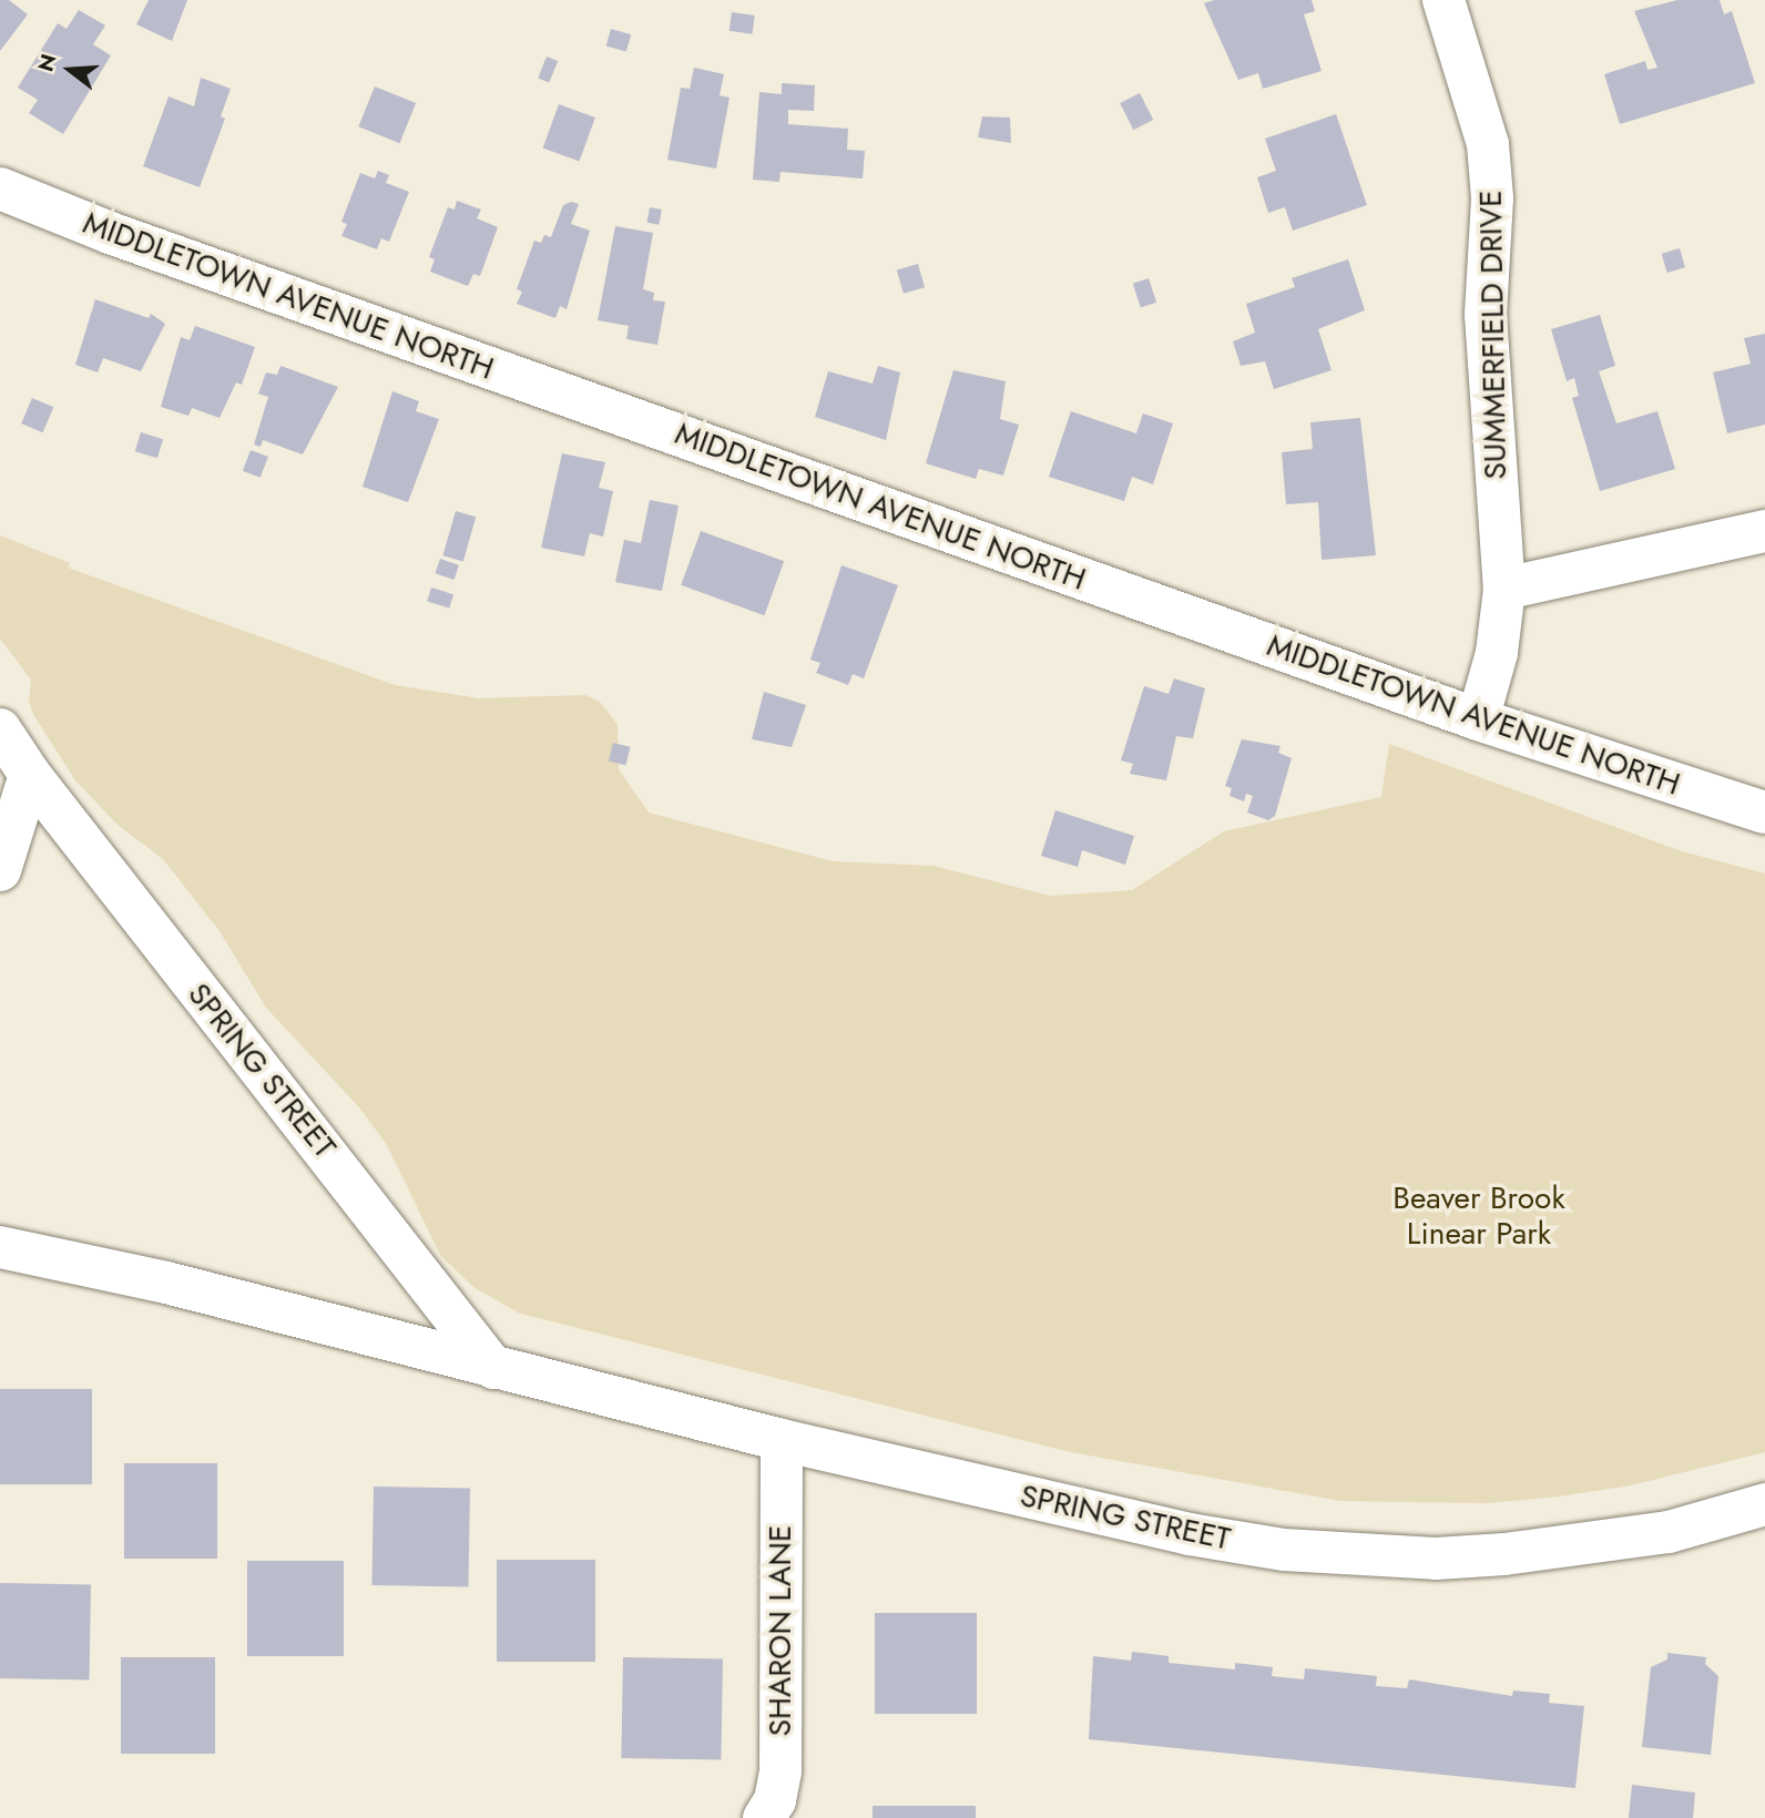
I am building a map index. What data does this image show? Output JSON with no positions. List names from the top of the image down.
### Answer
{
  "streets": {
    "street": [
      "MIDDLETOWN AVENUE NORTH",
      "SUMMERFIELD DRIVE",
      "SPRING STREET",
      "SHARON LANE"
    ]
  },
  "crossings": [
    ["MIDDLETOWN AVENUE NORTH", "SUMMERFIELD DRIVE"],
    ["SPRING STREET", "SHARON LANE"]
  ],
  "parks": ["Beaver Brook Linear Park"],
  "north": "left"
}
